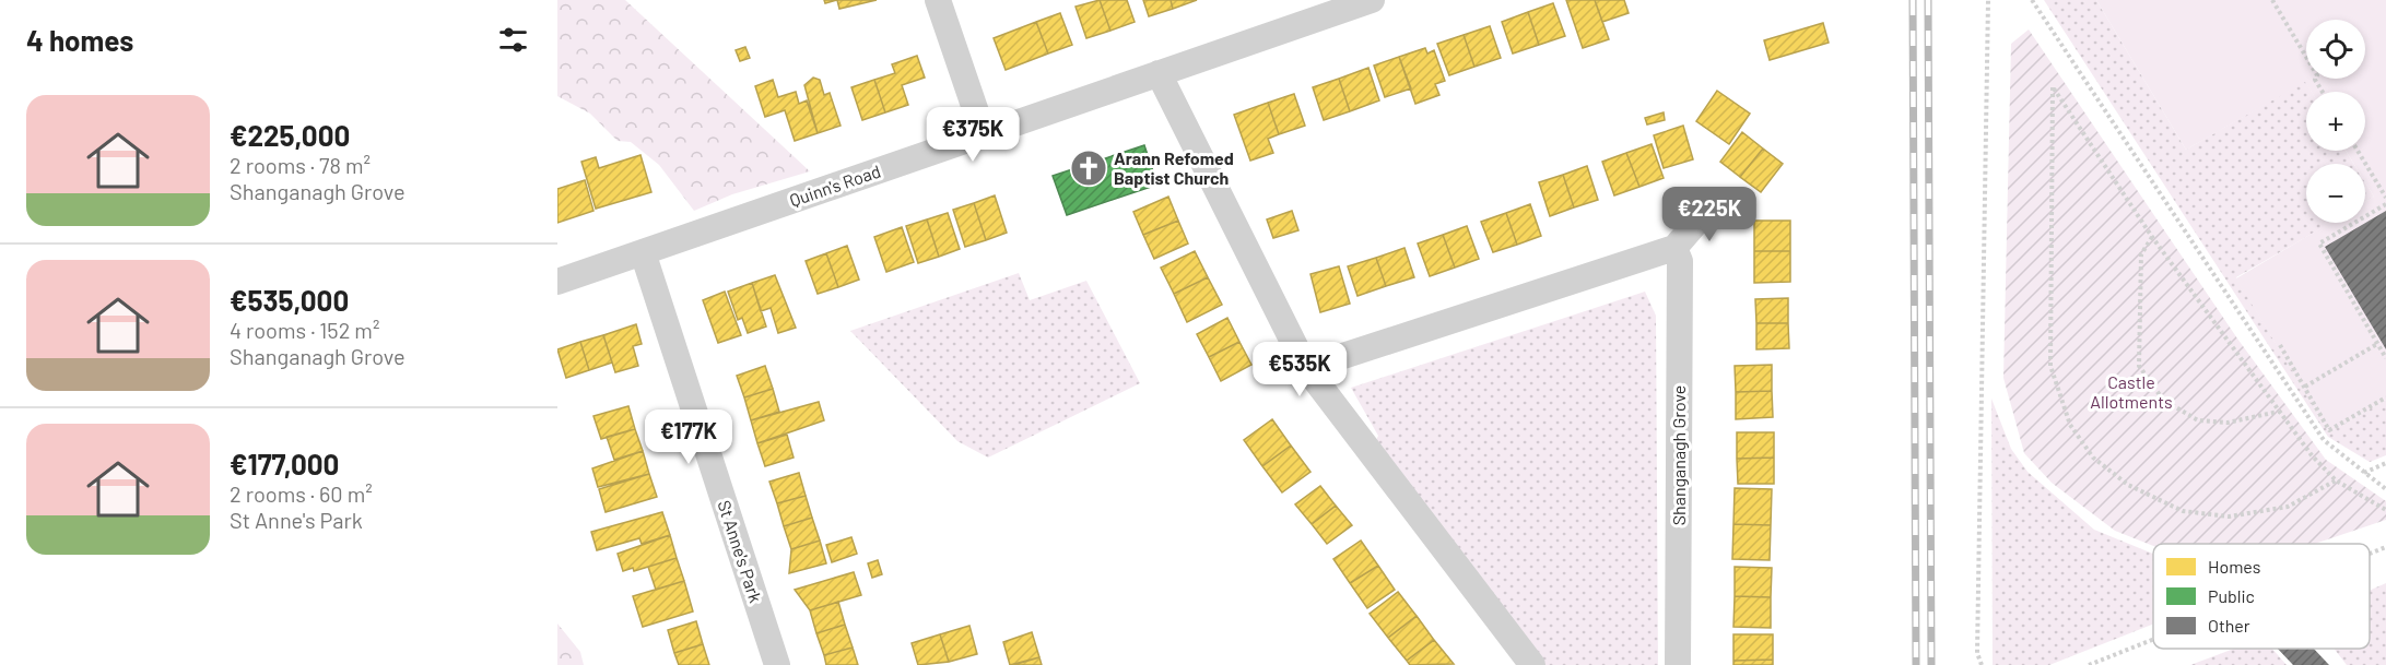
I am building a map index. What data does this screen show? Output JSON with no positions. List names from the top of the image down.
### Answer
{
  "streets": {
    "street": ["Quinn's Road", "Shanganagh Grove", "St Anne's Park"]
  },
  "crossings": [
    ["Quinn's Road", "St Anne's Park"]
  ],
  "parks": ["Castle Allotments"],
  "places": {
    "church": ["Arann Refomed Baptist Church"]
  },
  "legend": ["Homes", "Public", "Other"],
  "page": {
    "heading": "4 homes",
    "map_buttons": ["+", "−"],
    "list": [
      {
        "name": "€225,000",
        "note": "2 rooms · 78 m² · Shanganagh Grove"
      },
      {
        "name": "€535,000",
        "note": "4 rooms · 152 m² · Shanganagh Grove"
      },
      {
        "name": "€177,000",
        "note": "2 rooms · 60 m² · St Anne's Park"
      }
    ],
    "price": [
      "€375K",
      "€225K",
      "€535K",
      "€177K"
    ]
  }
}
